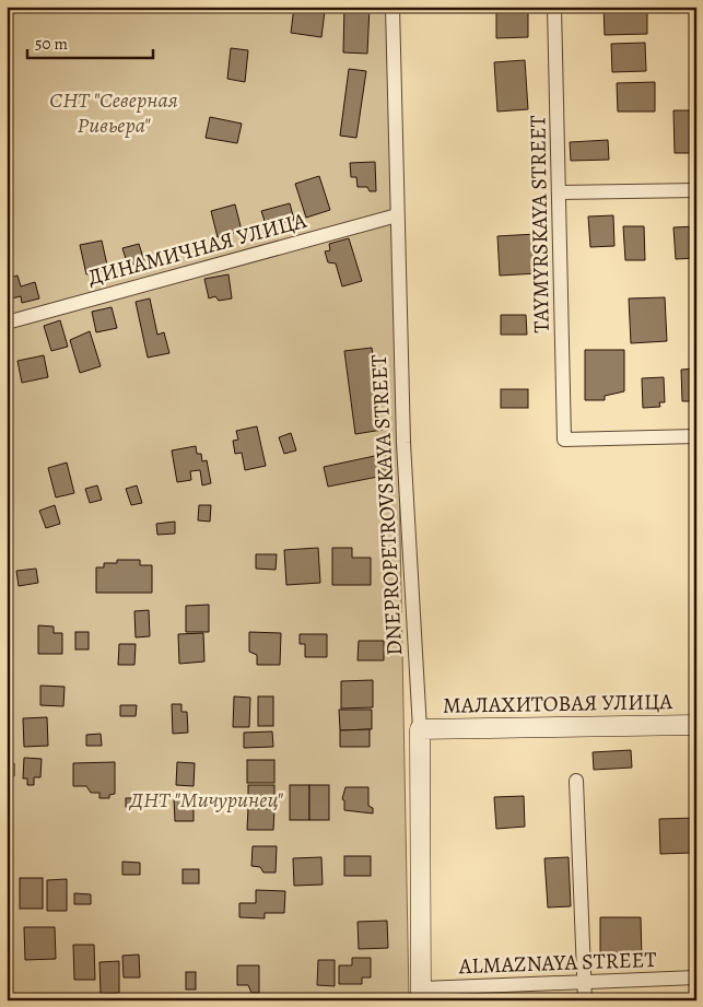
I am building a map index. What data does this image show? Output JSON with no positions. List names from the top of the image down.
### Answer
{
  "streets": {
    "street": [
      "TAYMYRSKAYA STREET",
      "ДИНАМИЧНАЯ УЛИЦА",
      "DNEPROPETROVSKAYA STREET",
      "МАЛАХИТОВАЯ УЛИЦА",
      "ALMAZNAYA STREET"
    ]
  },
  "crossings": [
    ["ДИНАМИЧНАЯ УЛИЦА", "DNEPROPETROVSKAYA STREET"],
    ["DNEPROPETROVSKAYA STREET", "МАЛАХИТОВАЯ УЛИЦА"],
    ["DNEPROPETROVSKAYA STREET", "ALMAZNAYA STREET"]
  ],
  "parks": ["СНТ \"Северная Ривьера\"", "ДНТ \"Мичуринец\""],
  "scale_bar": "50 m"
}
